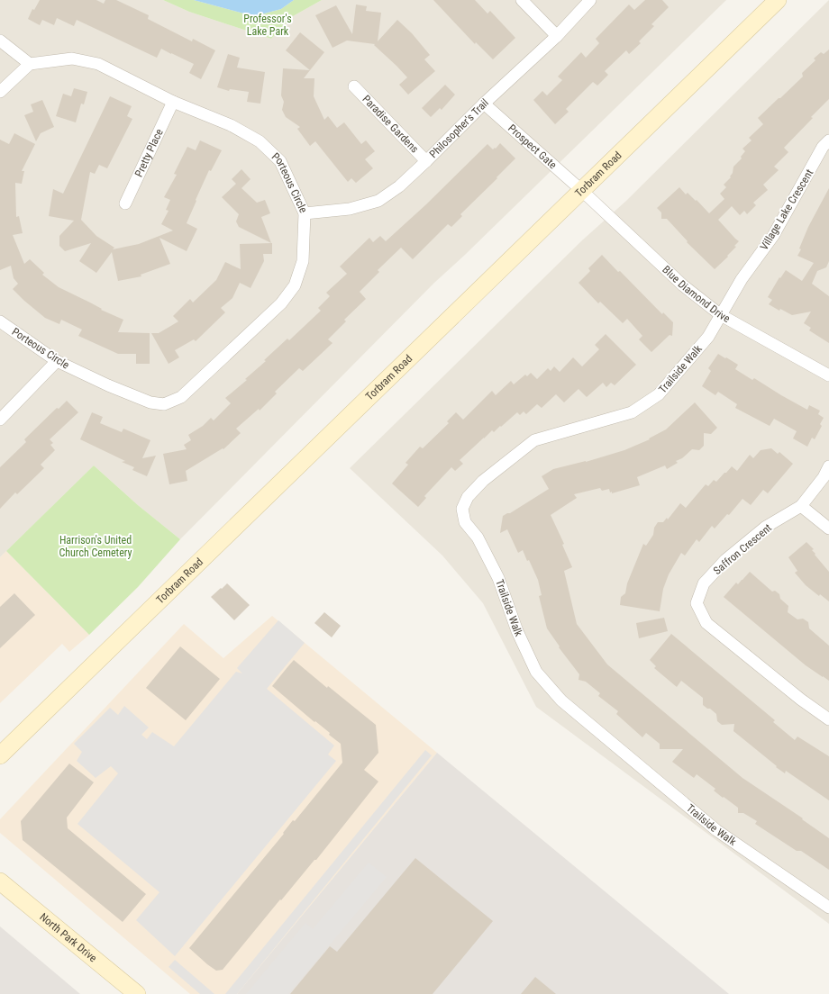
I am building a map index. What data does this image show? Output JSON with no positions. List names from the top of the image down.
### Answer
{
  "streets": {
    "main road": ["Torbram Road", "North Park Drive"],
    "street": [
      "Paradise Gardens",
      "Philosopher's Trail",
      "Prospect Gate",
      "Pretty Place",
      "Porteous Circle",
      "Village Lake Crescent",
      "Blue Diamond Drive",
      "Trailside Walk",
      "Saffron Crescent"
    ]
  },
  "crossings": [
    ["Paradise Gardens", "Philosopher's Trail"],
    ["Philosopher's Trail", "Prospect Gate"],
    ["Philosopher's Trail", "Porteous Circle"],
    ["Prospect Gate", "Torbram Road"],
    ["Prospect Gate", "Blue Diamond Drive"],
    ["Pretty Place", "Porteous Circle"],
    ["Torbram Road", "Blue Diamond Drive"],
    ["Village Lake Crescent", "Blue Diamond Drive"],
    ["Village Lake Crescent", "Trailside Walk"],
    ["Blue Diamond Drive", "Trailside Walk"]
  ],
  "parks": ["Professor's Lake Park", "Harrison's United Church Cemetery"]
}
